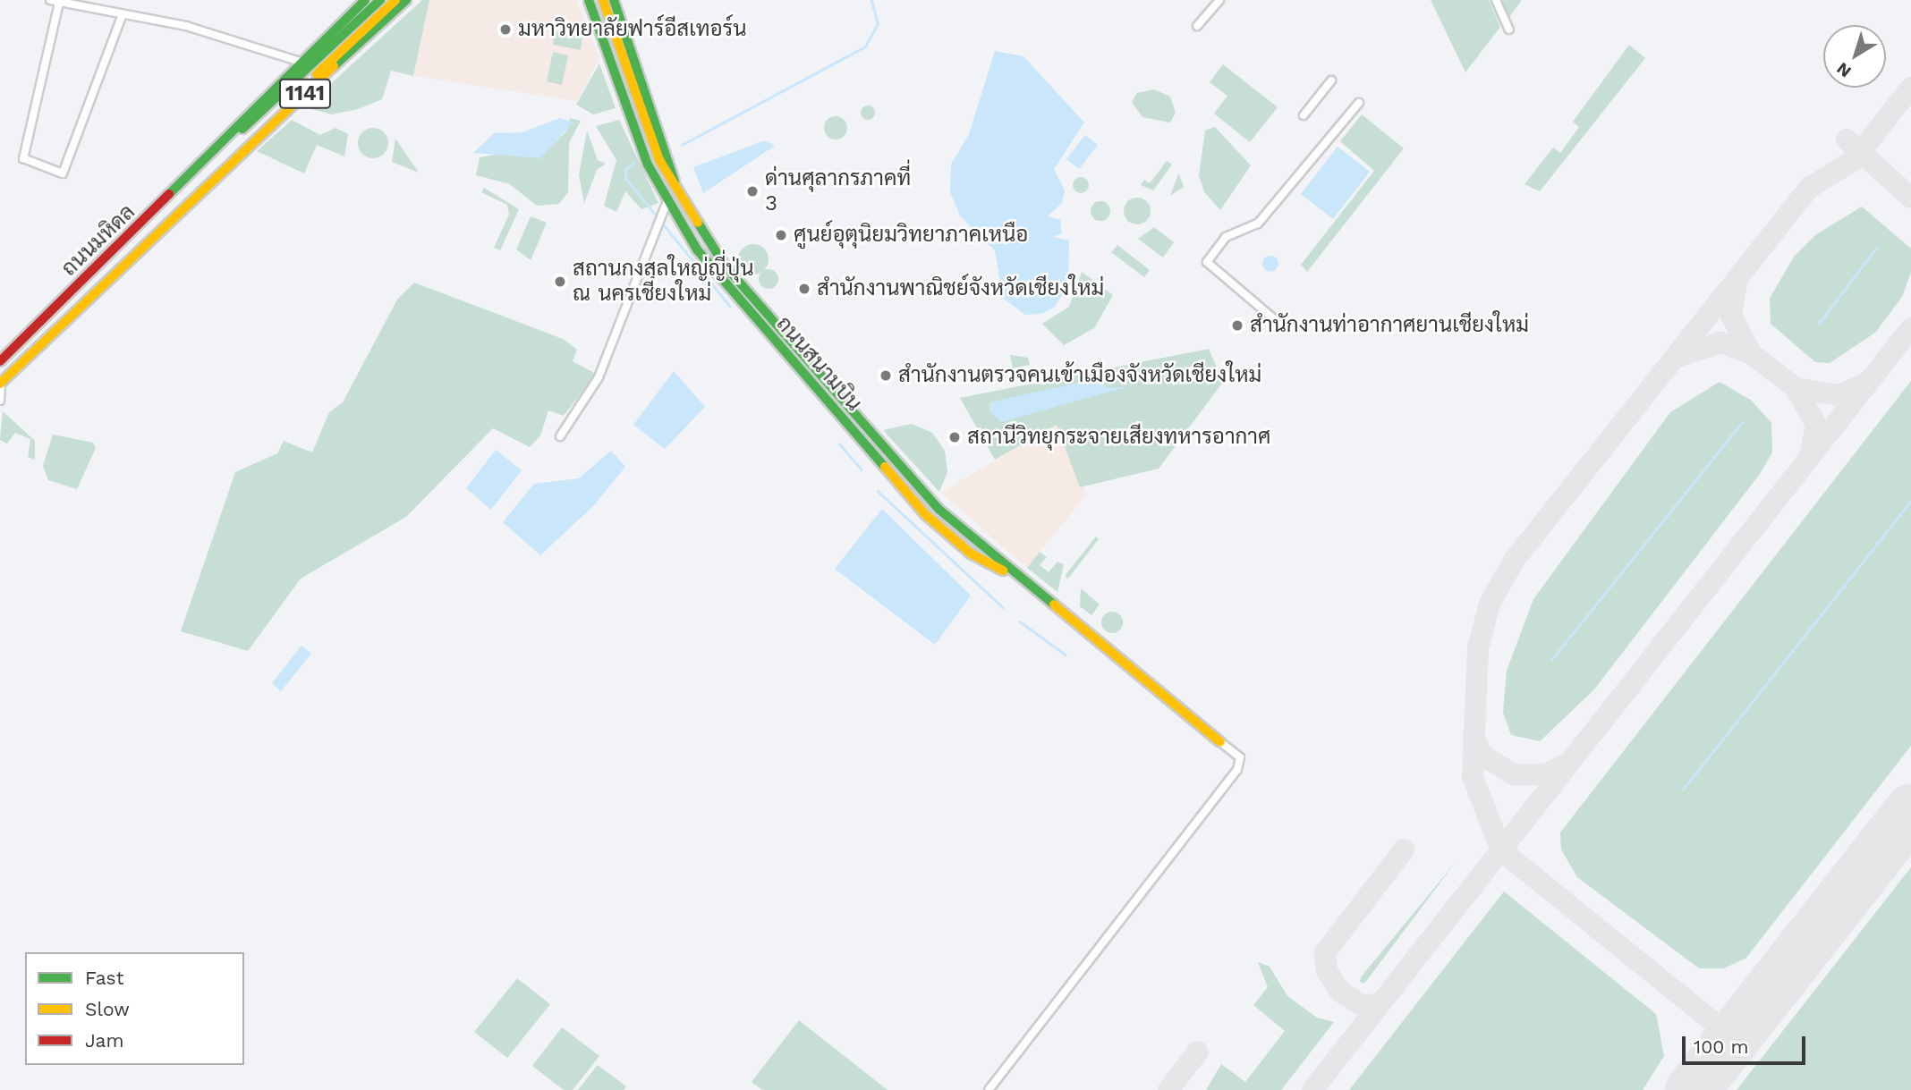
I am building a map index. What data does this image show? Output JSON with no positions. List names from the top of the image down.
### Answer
{
  "streets": {
    "main road": ["1141", "ถนนมหิดล", "ถนนสนามบิน"]
  },
  "places": [
    "มหาวิทยาลัยฟาร์อีสเทอร์น",
    "ด่านศุลากรภาคที่ 3",
    "ศูนย์อุตุนิยมวิทยาภาคเหนือ",
    "สถานกงสุลใหญ่ญี่ปุ่น ณ นครเชียงใหม่",
    "สำนักงานพาณิชย์จังหวัดเชียงใหม่",
    "สำนักงานท่าอากาศยานเชียงใหม่",
    "สำนักงานตรวจคนเข้าเมืองจังหวัดเชียงใหม่",
    "สถานีวิทยุกระจายเสียงทหารอากาศ"
  ],
  "legend": ["Fast", "Slow", "Jam"],
  "scale_bar": "100 m",
  "north": "bottom left"
}
